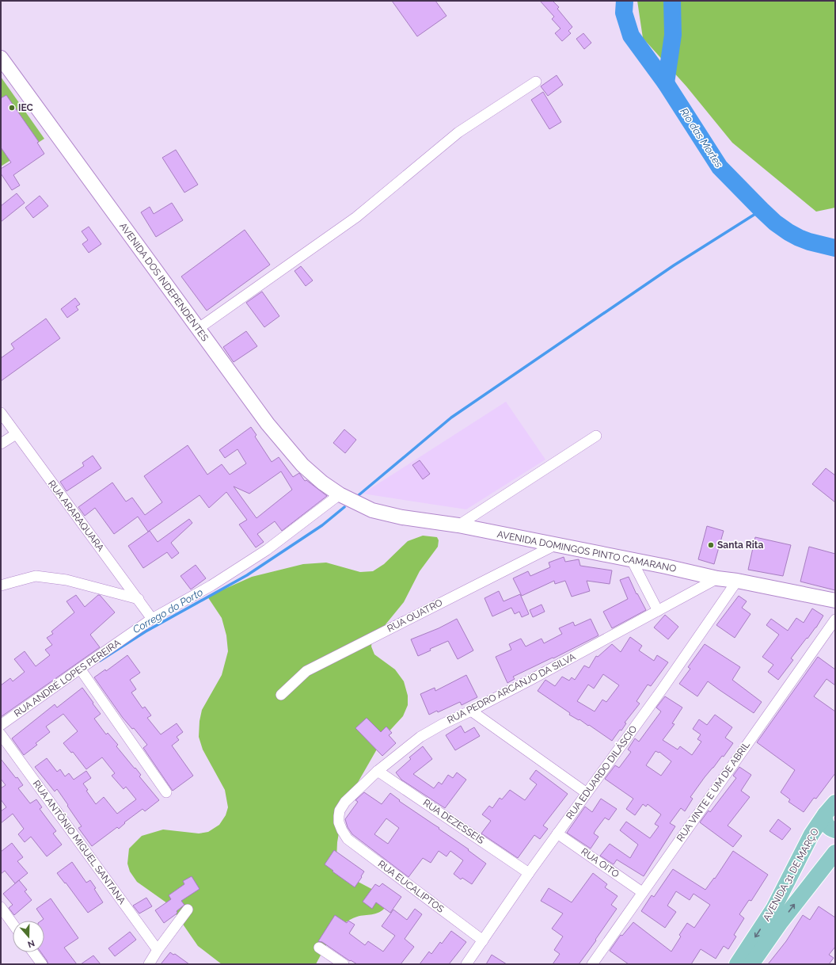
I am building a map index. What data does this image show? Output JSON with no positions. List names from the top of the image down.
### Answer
{
  "streets": {
    "main road": ["AVENIDA DOS INDEPENDENTES", "AVENIDA DOMINGOS PINTO CAMARANO", "AVENIDA 31 DE MARÇO"],
    "street": [
      "RUA ARARAQUARA",
      "RUA QUATRO",
      "RUA ANDRÉ LOPES PEREIRA",
      "RUA PEDRO ARCANJO DA SILVA",
      "RUA EDUARDO DILÁSCIO",
      "RUA VINTE E UM DE ABRIL",
      "RUA DEZESSEIS",
      "RUA ANTÔNIO MIGUEL SANTANA",
      "RUA OITO",
      "RUA EUCALIPTOS"
    ]
  },
  "crossings": [
    ["AVENIDA DOS INDEPENDENTES", "AVENIDA DOMINGOS PINTO CAMARANO"],
    ["AVENIDA DOS INDEPENDENTES", "RUA ANDRÉ LOPES PEREIRA"],
    ["RUA ARARAQUARA", "RUA ANDRÉ LOPES PEREIRA"],
    ["AVENIDA DOMINGOS PINTO CAMARANO", "RUA QUATRO"],
    ["AVENIDA DOMINGOS PINTO CAMARANO", "RUA ANDRÉ LOPES PEREIRA"],
    ["AVENIDA DOMINGOS PINTO CAMARANO", "RUA PEDRO ARCANJO DA SILVA"],
    ["AVENIDA DOMINGOS PINTO CAMARANO", "RUA EDUARDO DILÁSCIO"],
    ["RUA PEDRO ARCANJO DA SILVA", "RUA DEZESSEIS"],
    ["RUA PEDRO ARCANJO DA SILVA", "RUA EUCALIPTOS"],
    ["RUA EDUARDO DILÁSCIO", "RUA DEZESSEIS"],
    ["RUA EDUARDO DILÁSCIO", "RUA OITO"],
    ["RUA EDUARDO DILÁSCIO", "RUA EUCALIPTOS"],
    ["RUA VINTE E UM DE ABRIL", "RUA OITO"]
  ],
  "water": ["Rio das Mortes", "Corrego do Porto"],
  "places": ["IEC", "Santa Rita"],
  "north": "bottom"
}
